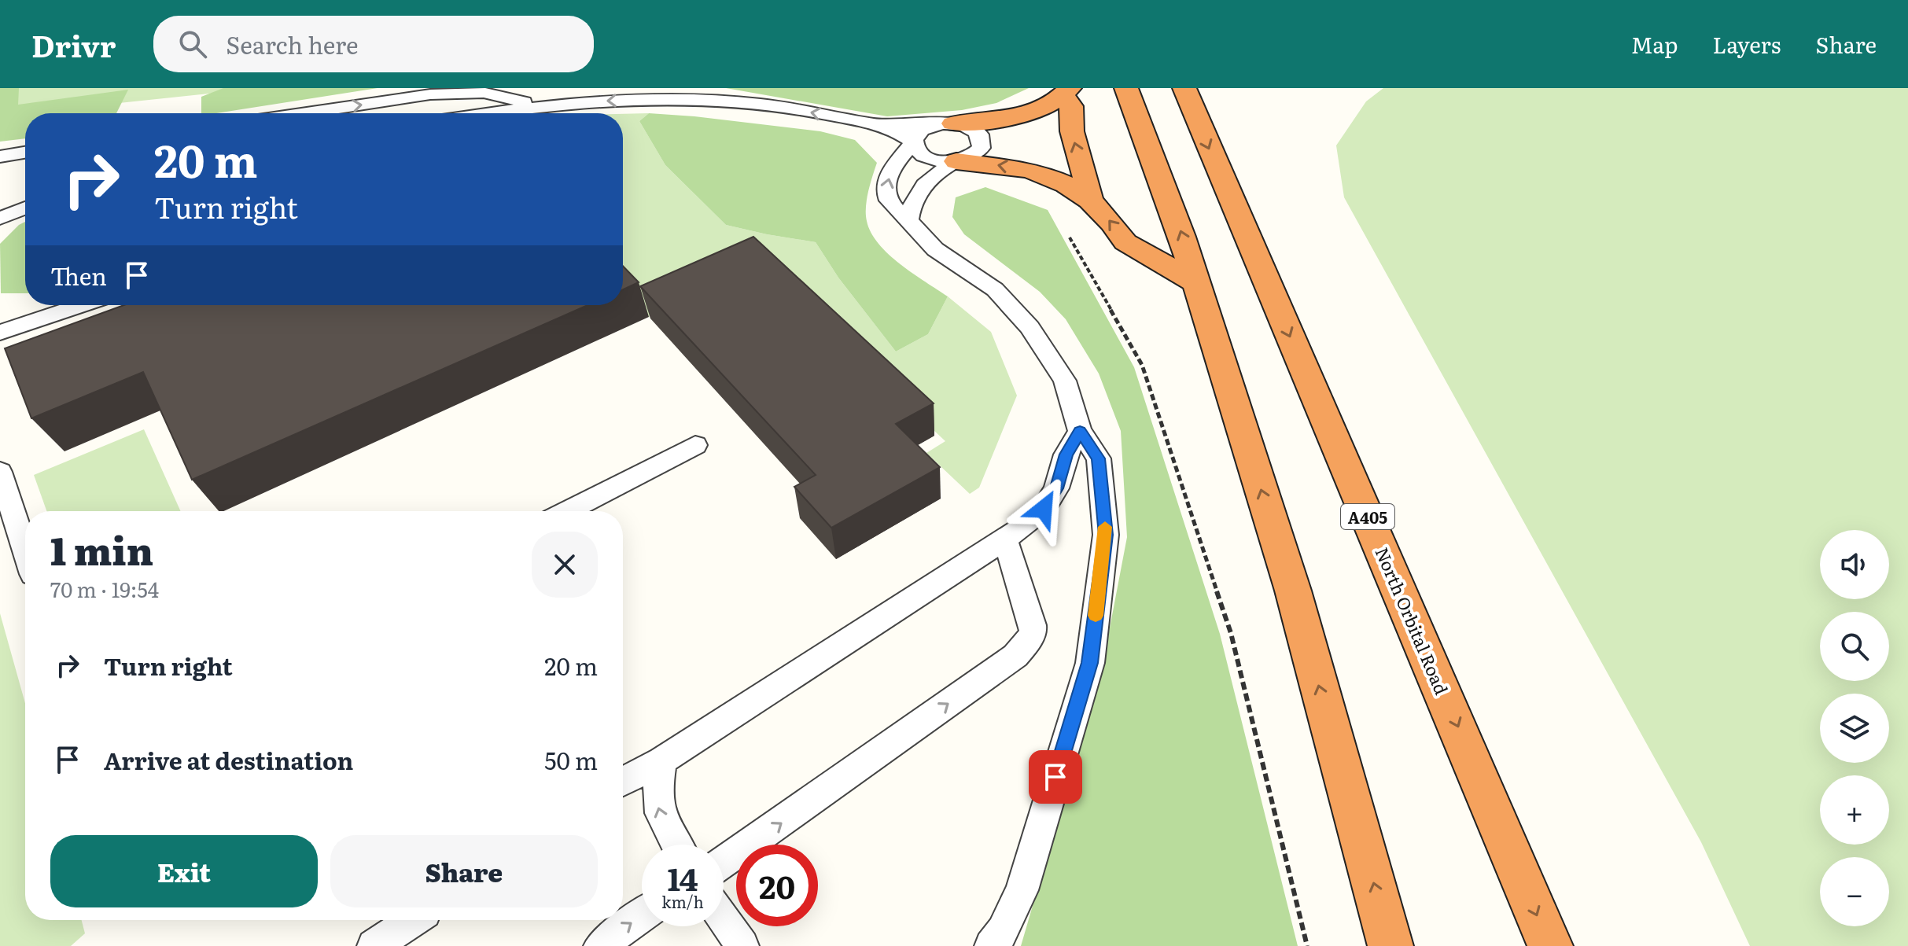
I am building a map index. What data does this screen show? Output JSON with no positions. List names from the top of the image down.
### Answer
{
  "streets": {
    "highway": ["A405", "North Orbital Road"]
  },
  "page": {
    "header": "Drivr",
    "search": "Search here",
    "nav": ["Map", "Layers", "Share"],
    "turn": ["20 m", "Turn right"],
    "then": "Then",
    "heading": ["1 min", "70 m · 19:54"],
    "map_buttons": ["+", "−"],
    "list": [
      {
        "name": "Turn right",
        "value": "20 m"
      },
      {
        "name": "Arrive at destination",
        "value": "50 m"
      }
    ],
    "buttons": ["Exit", "Share"],
    "speed": "14 km/h",
    "limit": "20"
  }
}
